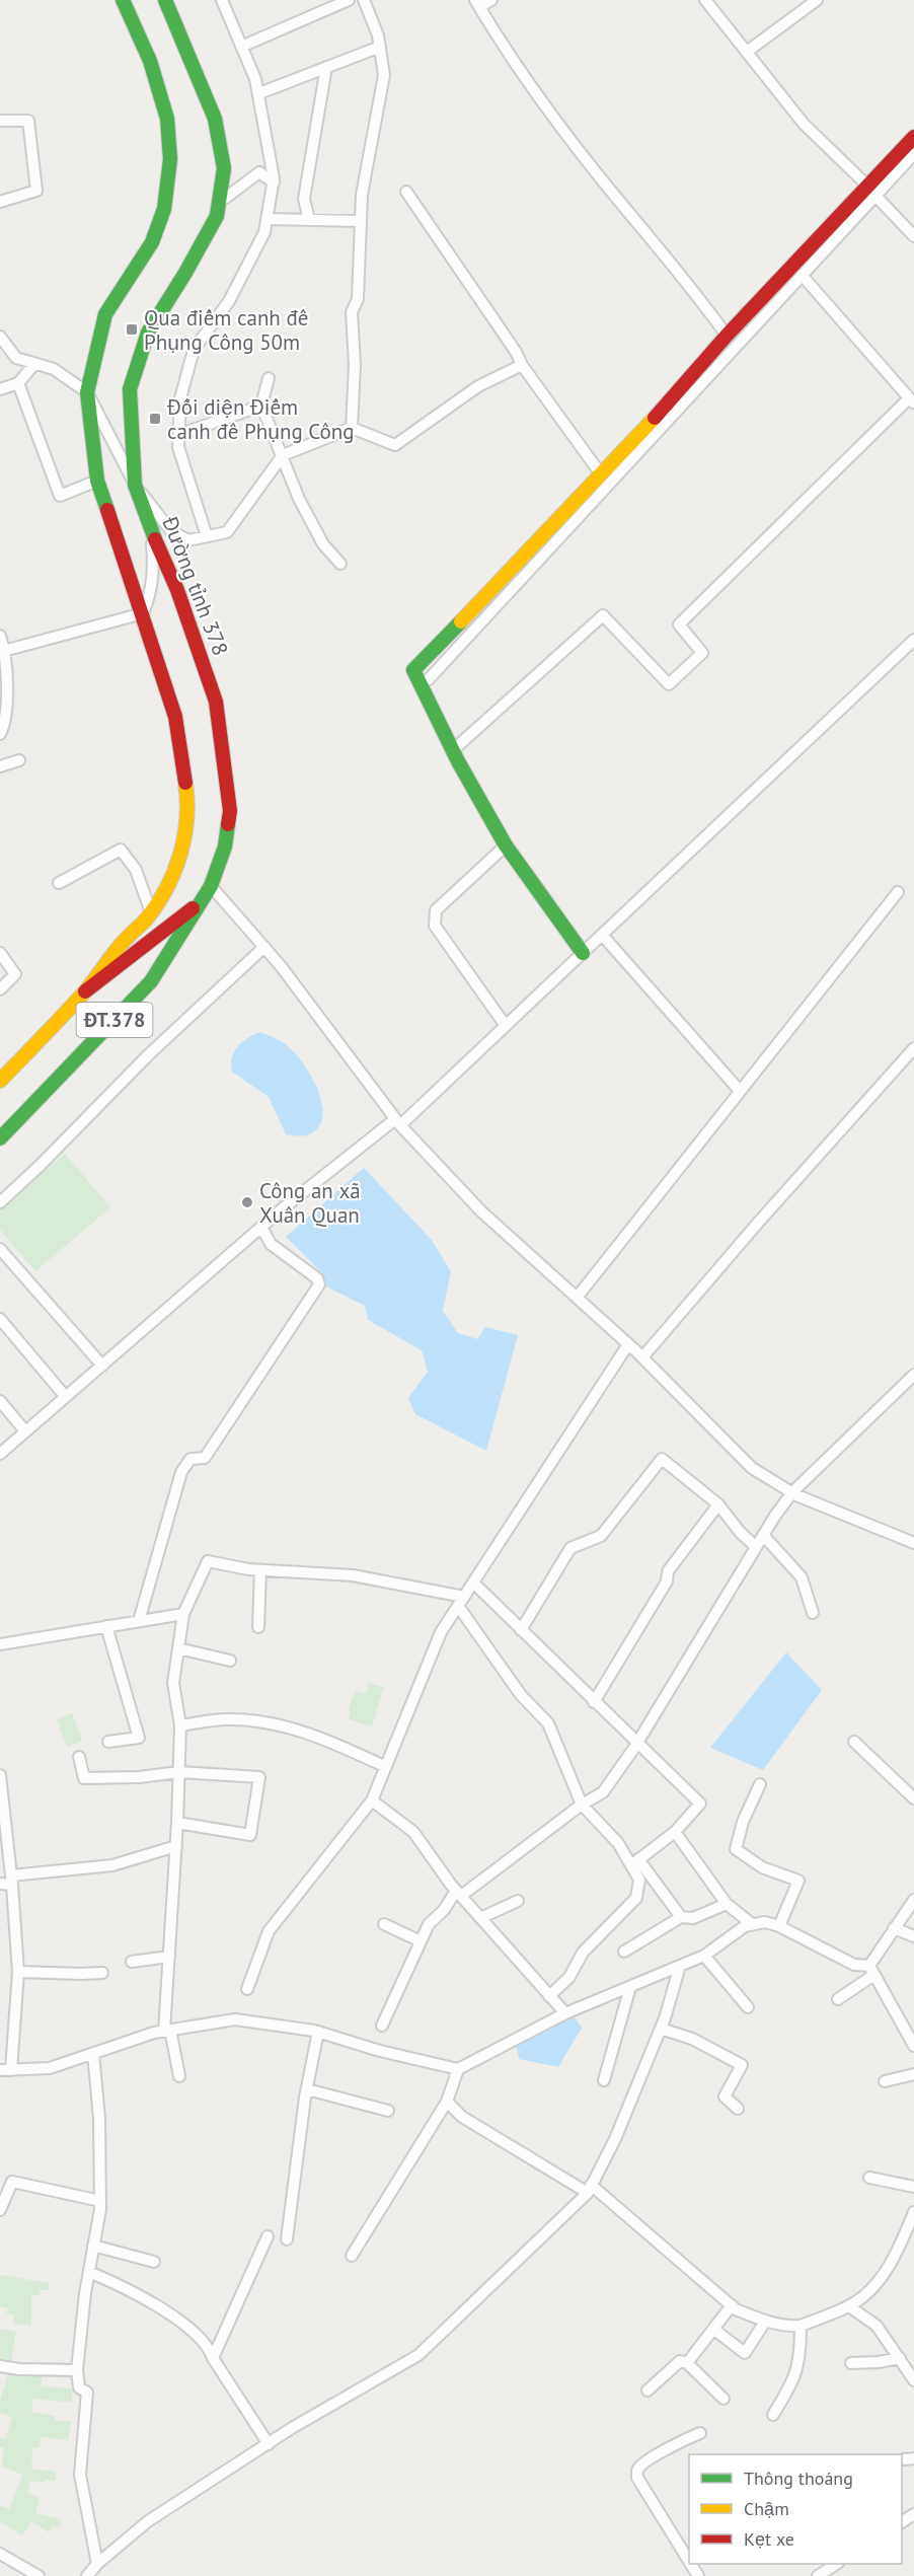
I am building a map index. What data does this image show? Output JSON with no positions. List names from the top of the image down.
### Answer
{
  "streets": {
    "street": ["Đường tỉnh 378", "ĐT.378"]
  },
  "places": {
    "transit": ["Qua điếm canh đê Phụng Công 50m", "Đối diện Điếm canh đê Phụng Công"],
    "other": ["Công an xã Xuân Quan"]
  },
  "legend": ["Thông thoáng", "Chậm", "Kẹt xe"]
}
